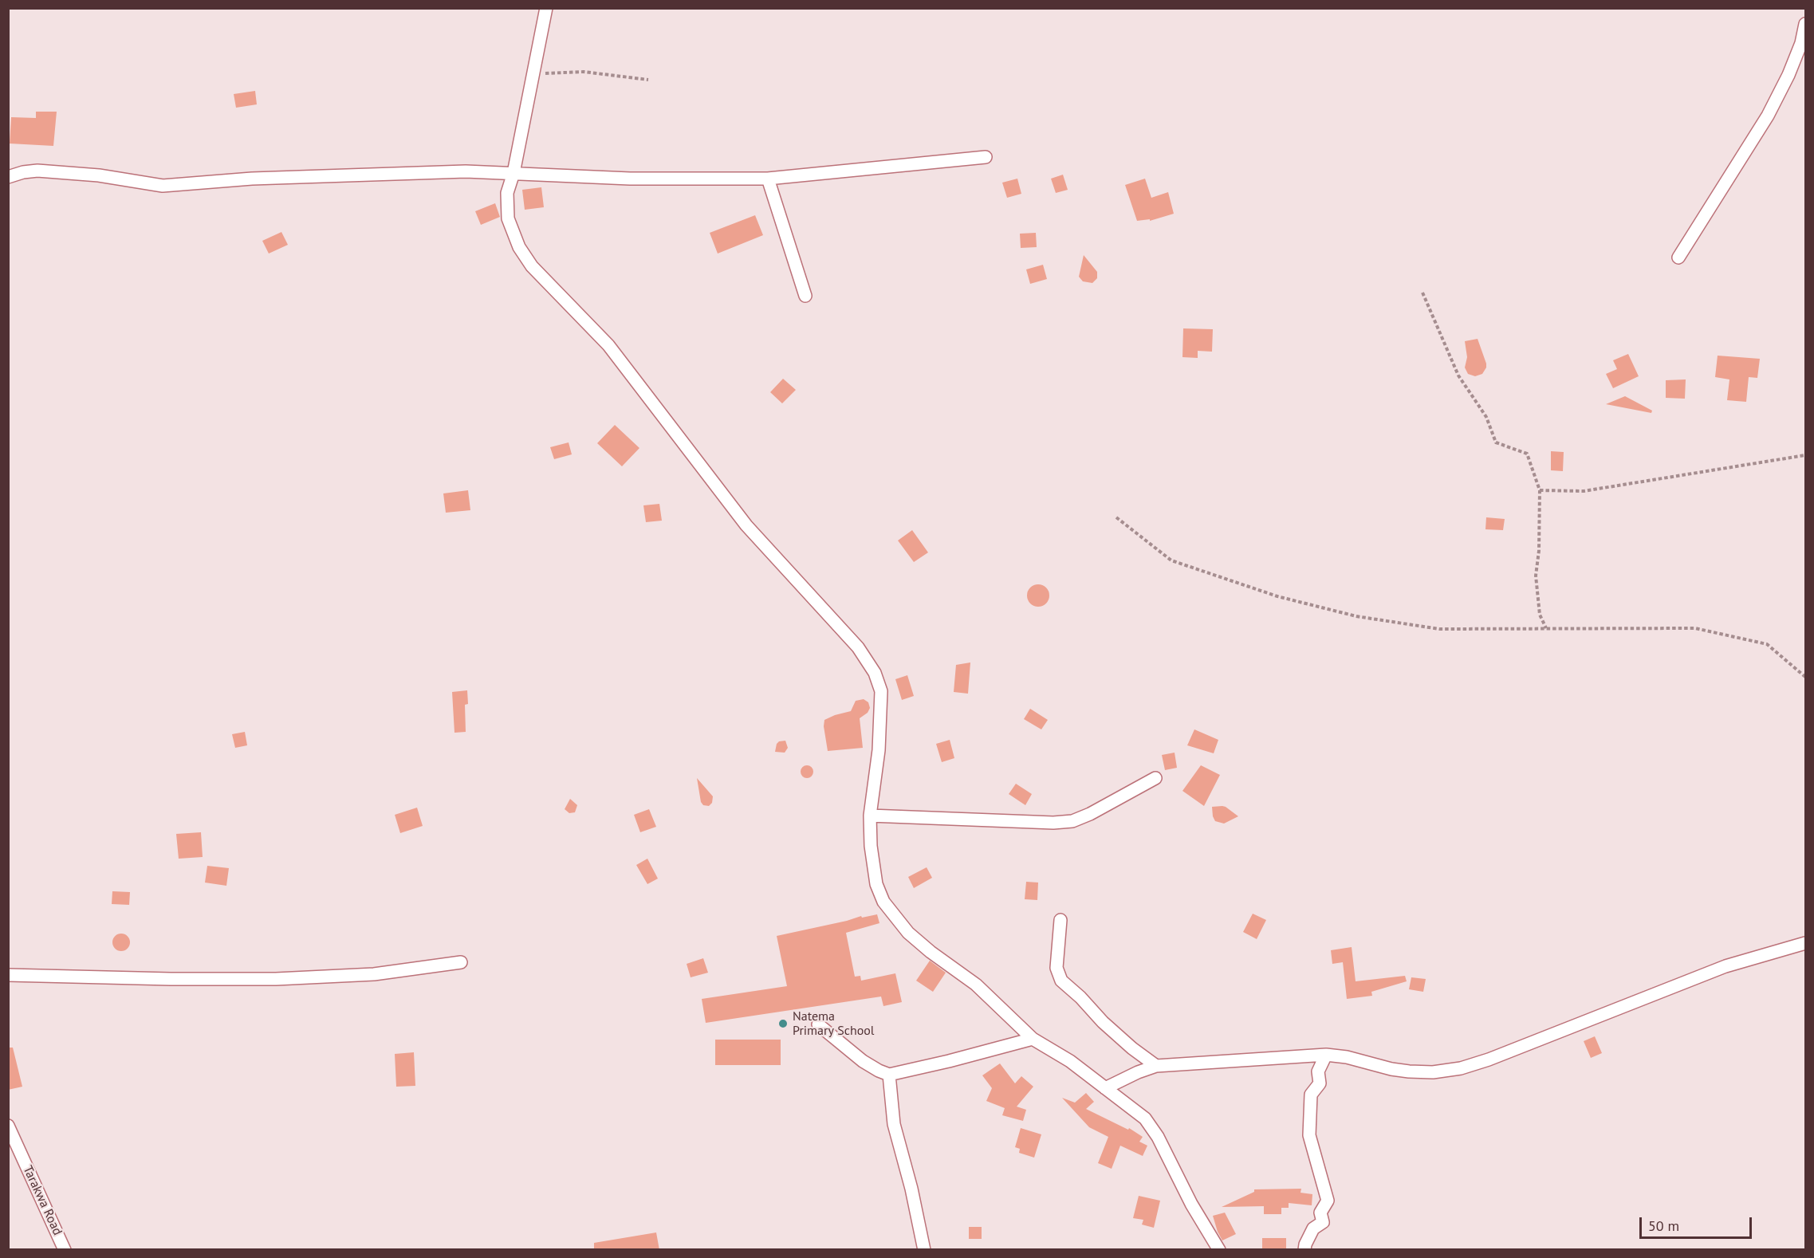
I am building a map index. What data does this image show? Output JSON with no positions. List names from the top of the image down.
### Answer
{
  "streets": {
    "street": ["Tarakwa Road"]
  },
  "places": ["Natema Primary School"],
  "scale_bar": "50 m"
}
